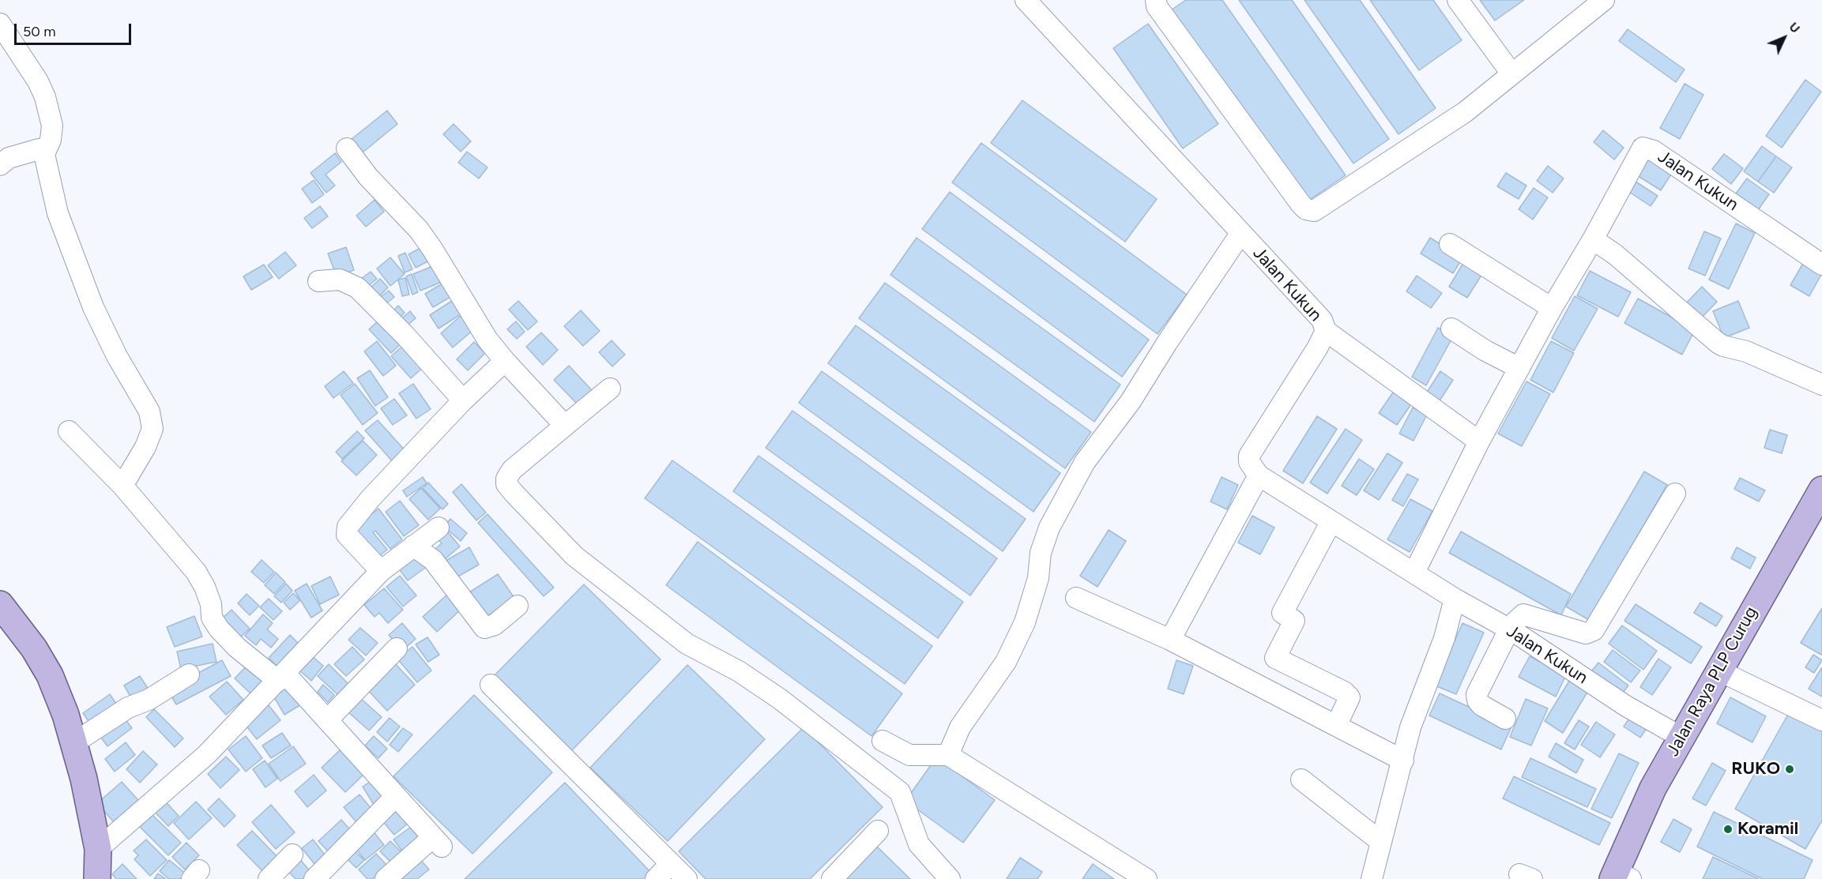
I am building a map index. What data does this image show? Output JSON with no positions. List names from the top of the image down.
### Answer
{
  "streets": {
    "main road": ["Jalan Raya PLP Curug"],
    "street": ["Jalan Kukun"]
  },
  "crossings": [
    ["Jalan Kukun", "Jalan Raya PLP Curug"]
  ],
  "places": ["RUKO", "Koramil"],
  "scale_bar": "50 m",
  "north": "top right"
}
